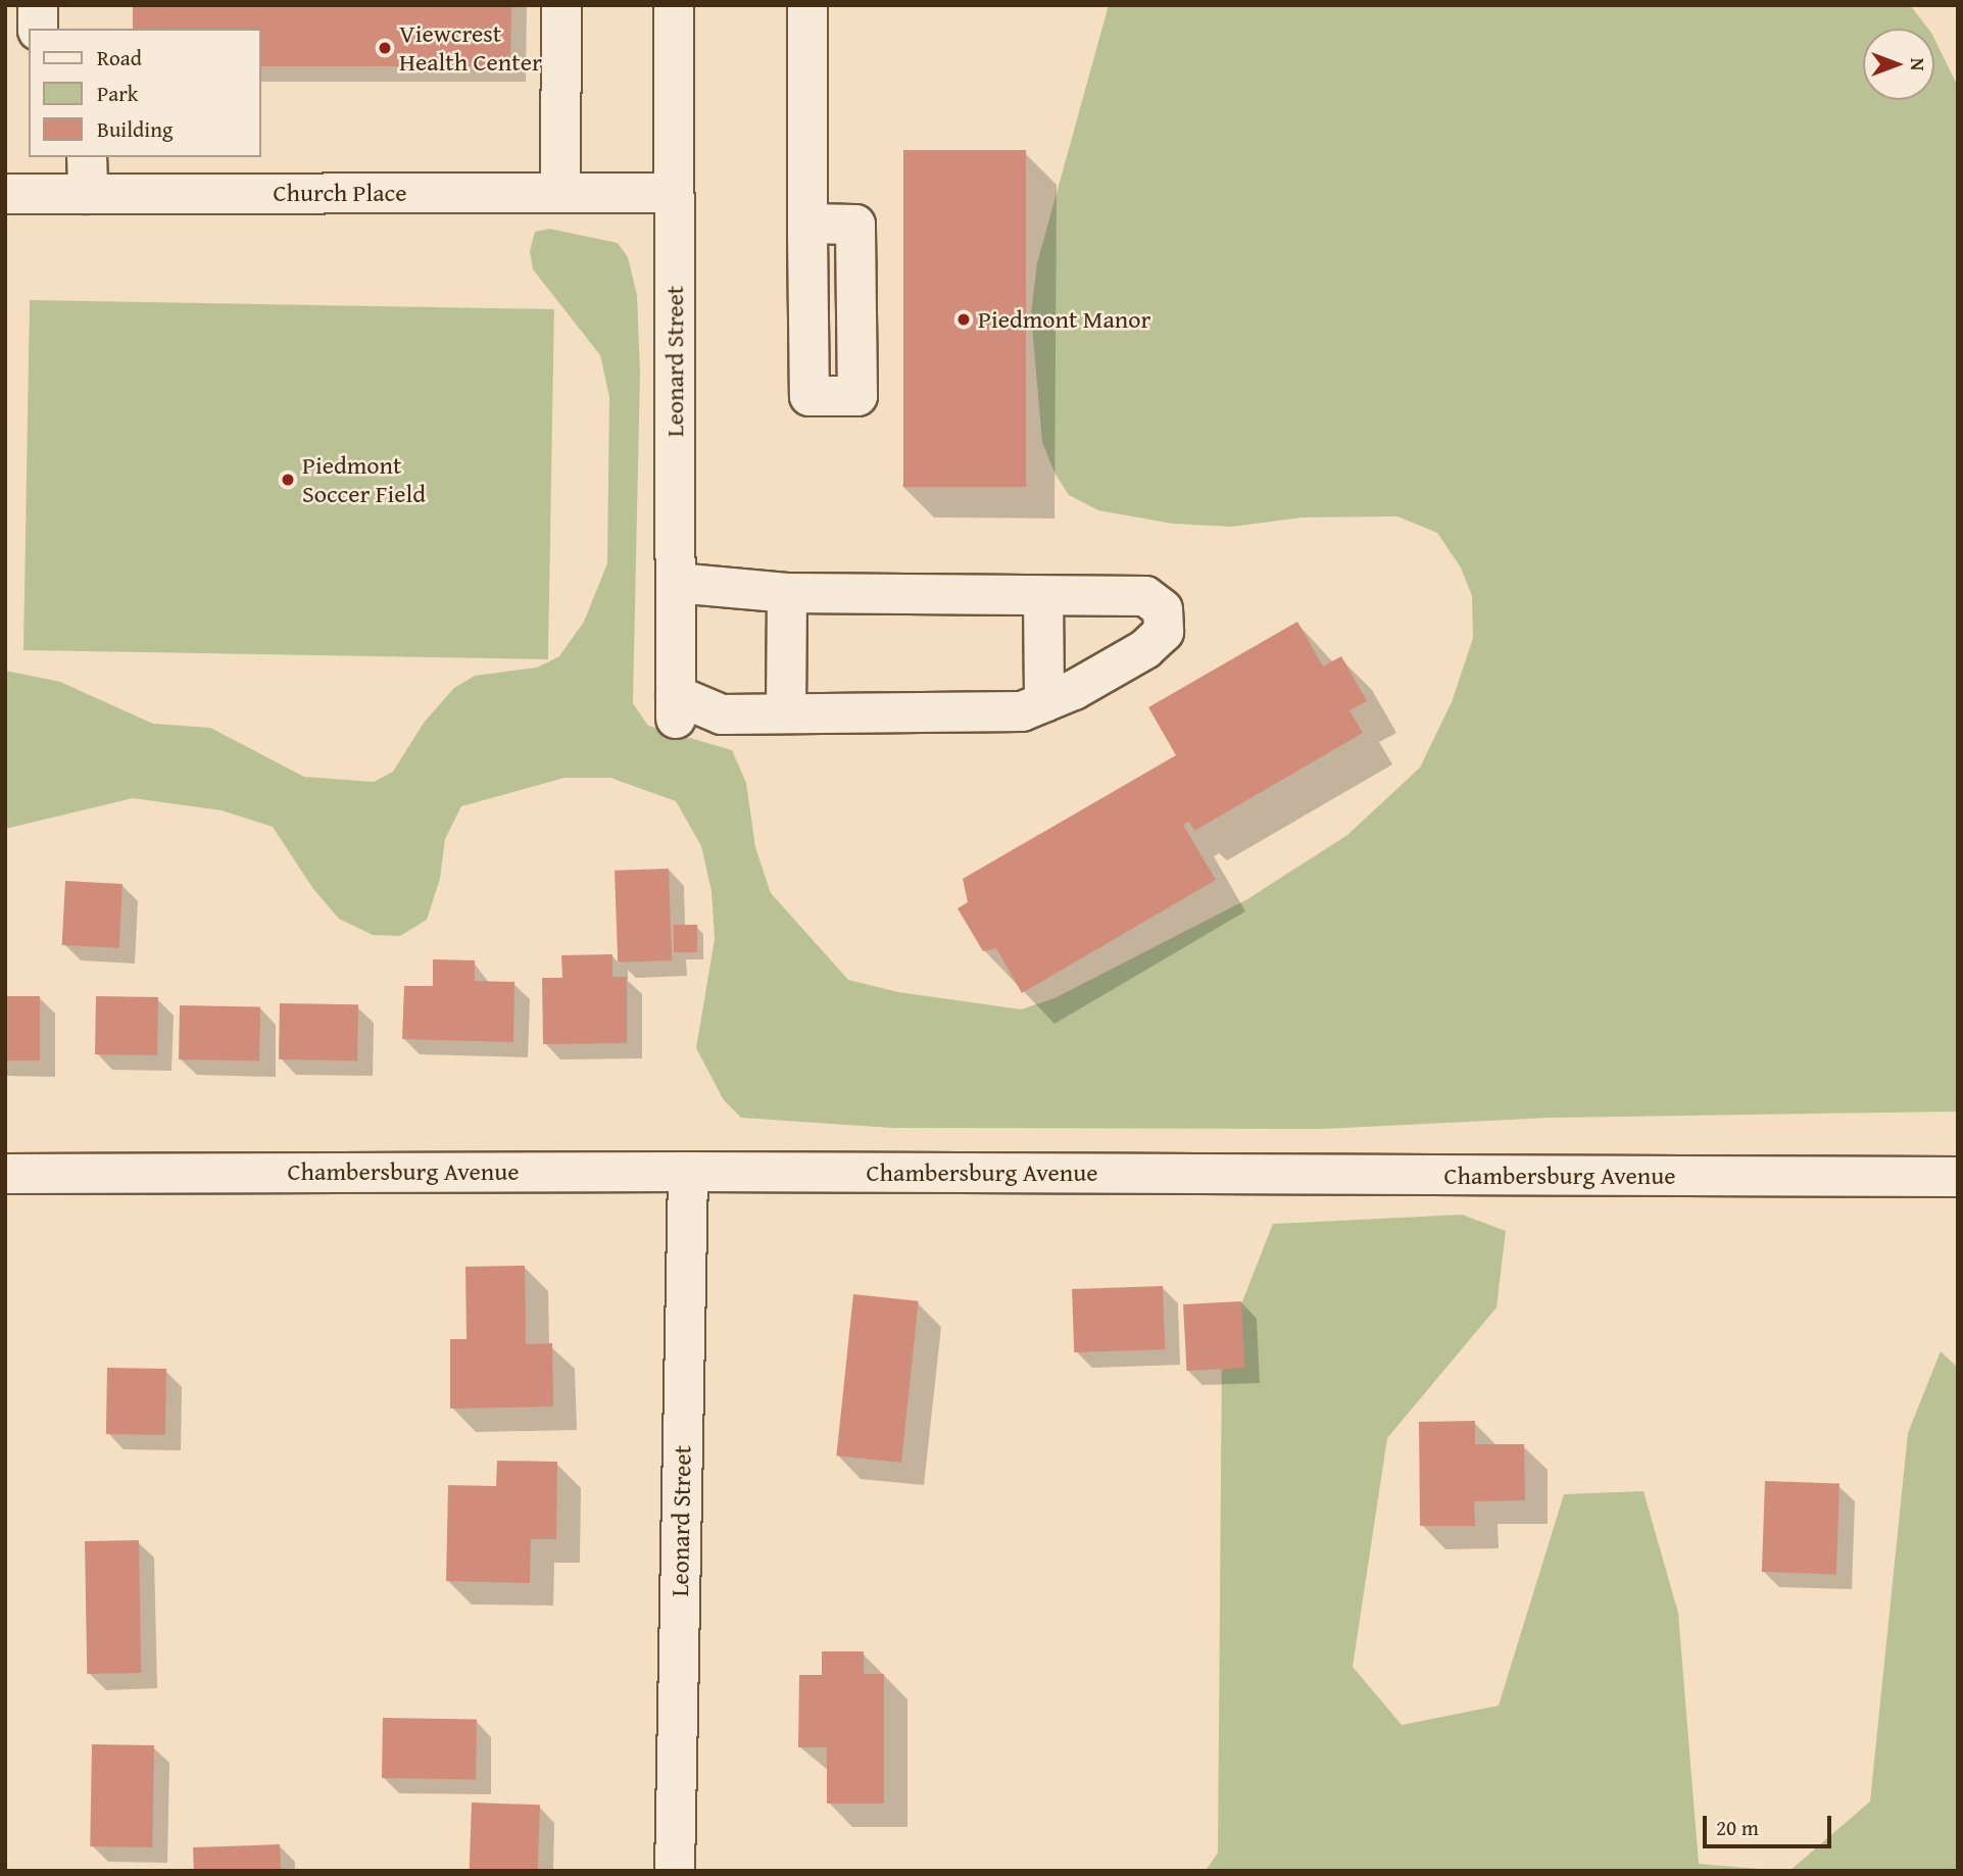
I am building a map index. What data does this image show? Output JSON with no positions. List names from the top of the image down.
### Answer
{
  "streets": {
    "street": ["Church Place", "Leonard Street", "Chambersburg Avenue"]
  },
  "crossings": [
    ["Church Place", "Leonard Street"],
    ["Leonard Street", "Chambersburg Avenue"]
  ],
  "places": ["Viewcrest Health Center", "Piedmont Manor", "Piedmont Soccer Field"],
  "legend": ["Road", "Park", "Building"],
  "scale_bar": "20 m",
  "north": "right"
}
